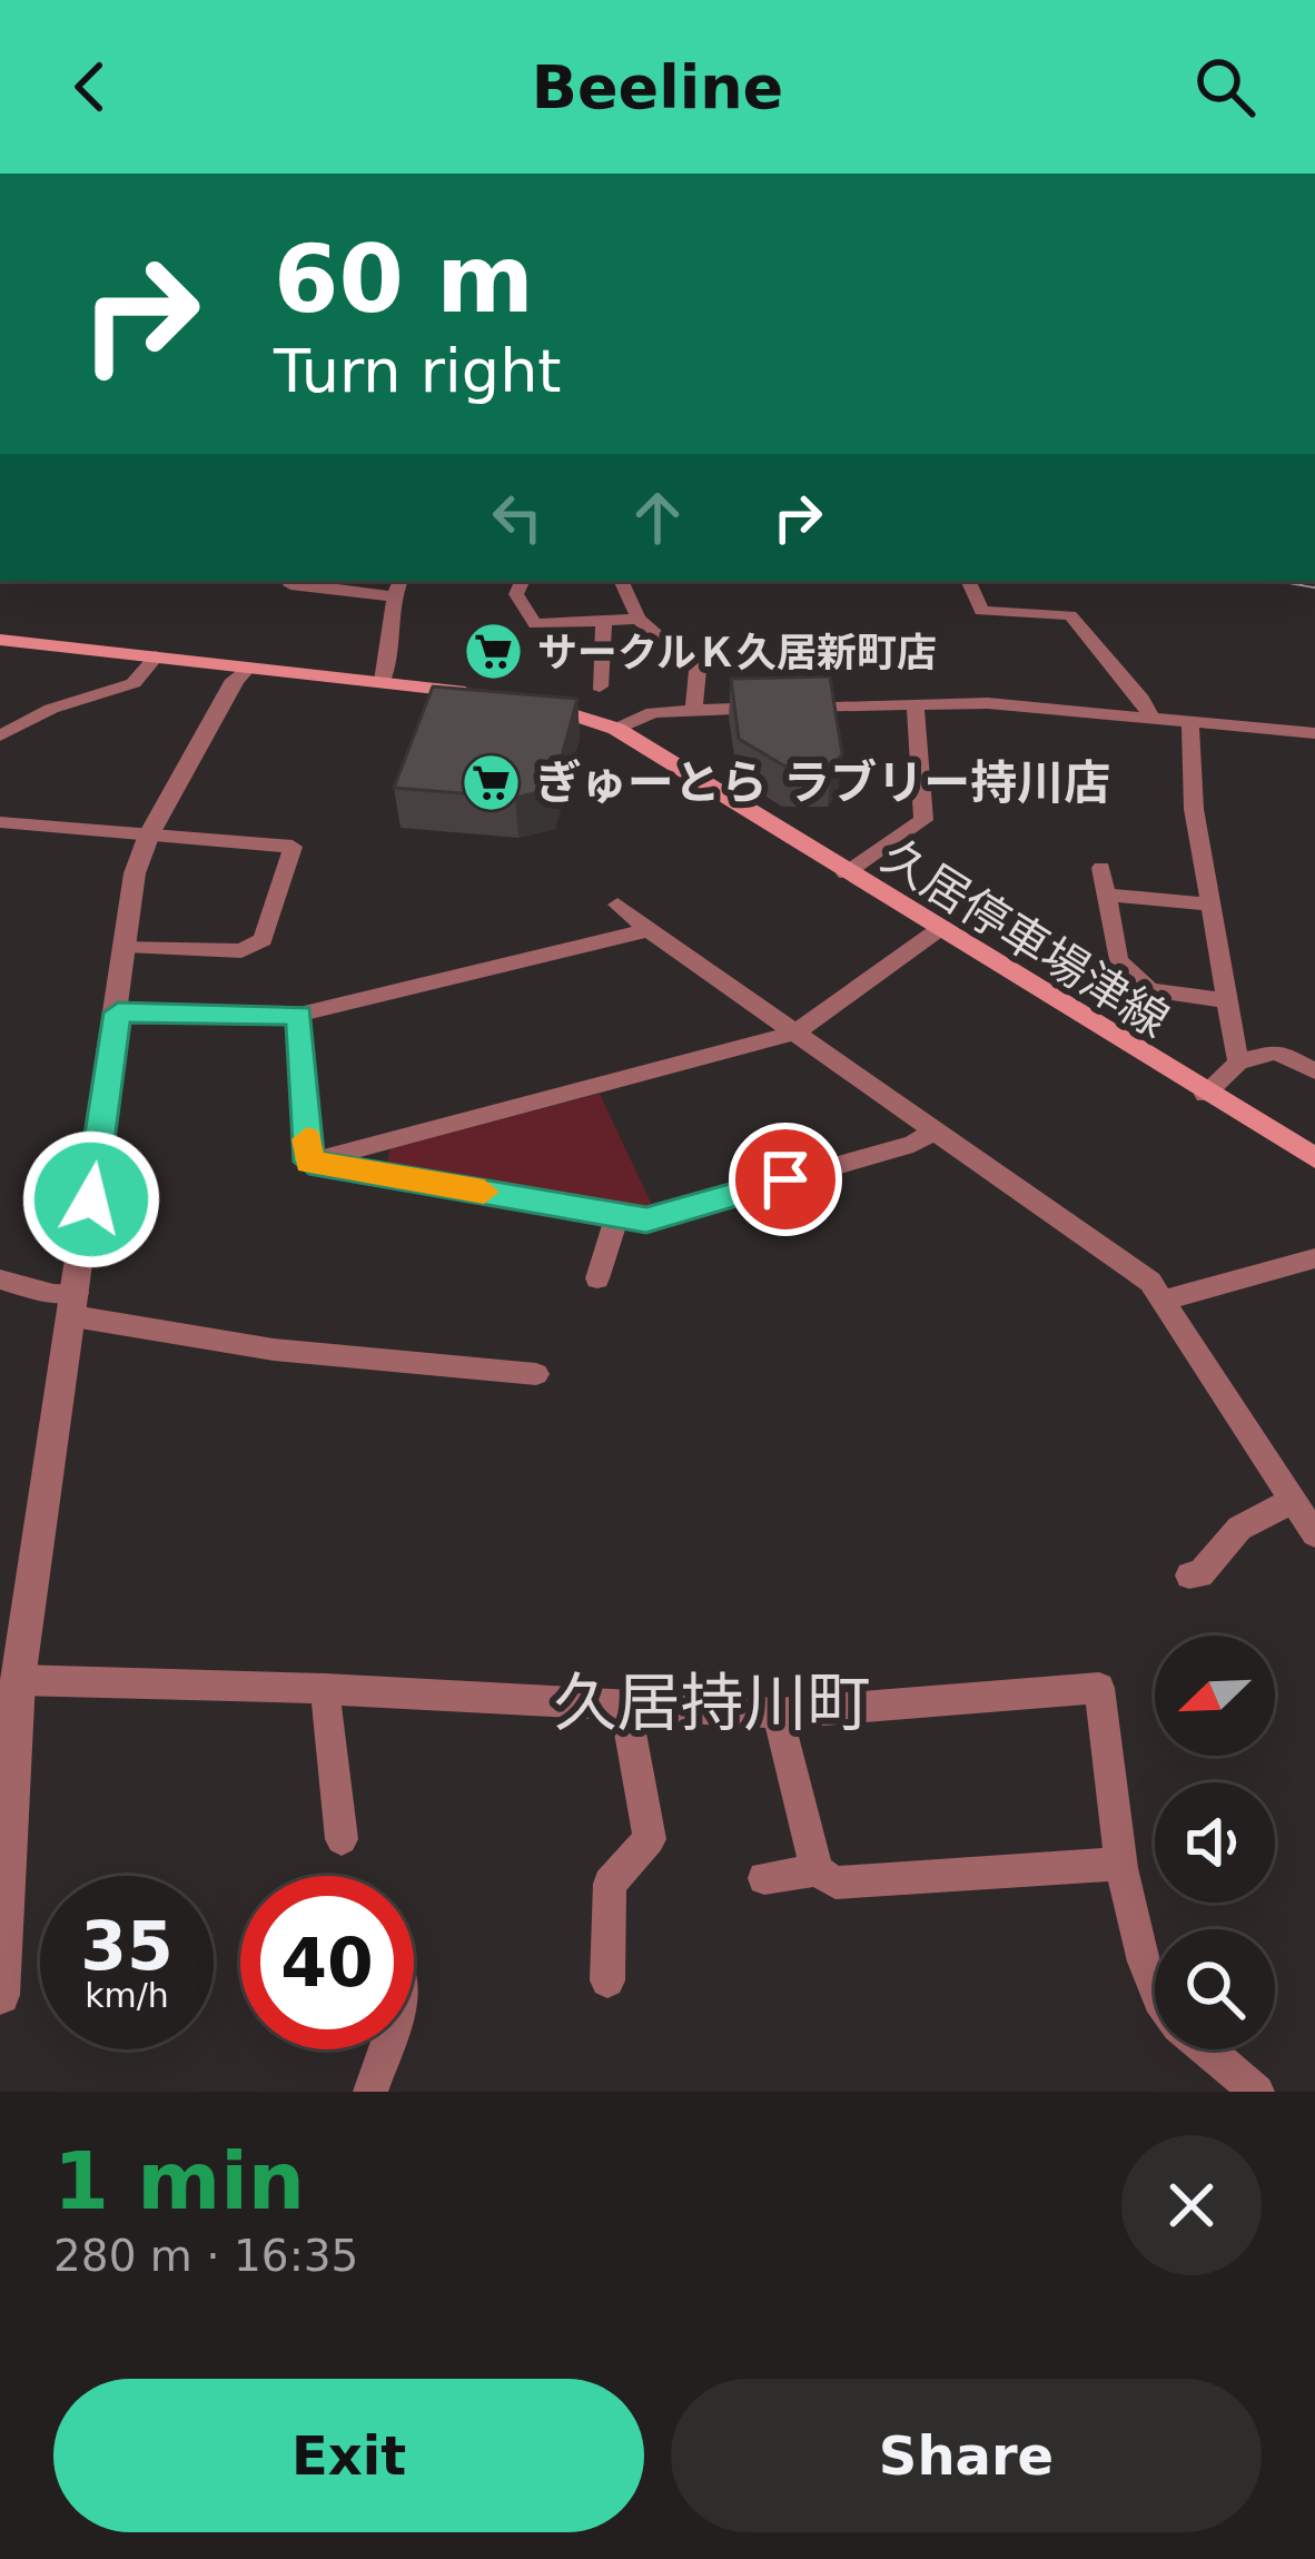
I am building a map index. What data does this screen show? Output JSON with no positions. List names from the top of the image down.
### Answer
{
  "streets": {
    "main road": ["久居停車場津線"]
  },
  "districts": ["久居持川町"],
  "places": {
    "supermarket": ["サークルＫ久居新町店", "ぎゅーとら ラブリー持川店"]
  },
  "north": "bottom left",
  "page": {
    "header": "Beeline",
    "turn": ["60 m", "Turn right"],
    "speed": "35 km/h",
    "limit": "40",
    "heading": ["1 min", "280 m · 16:35"],
    "buttons": ["Exit", "Share"]
  }
}
